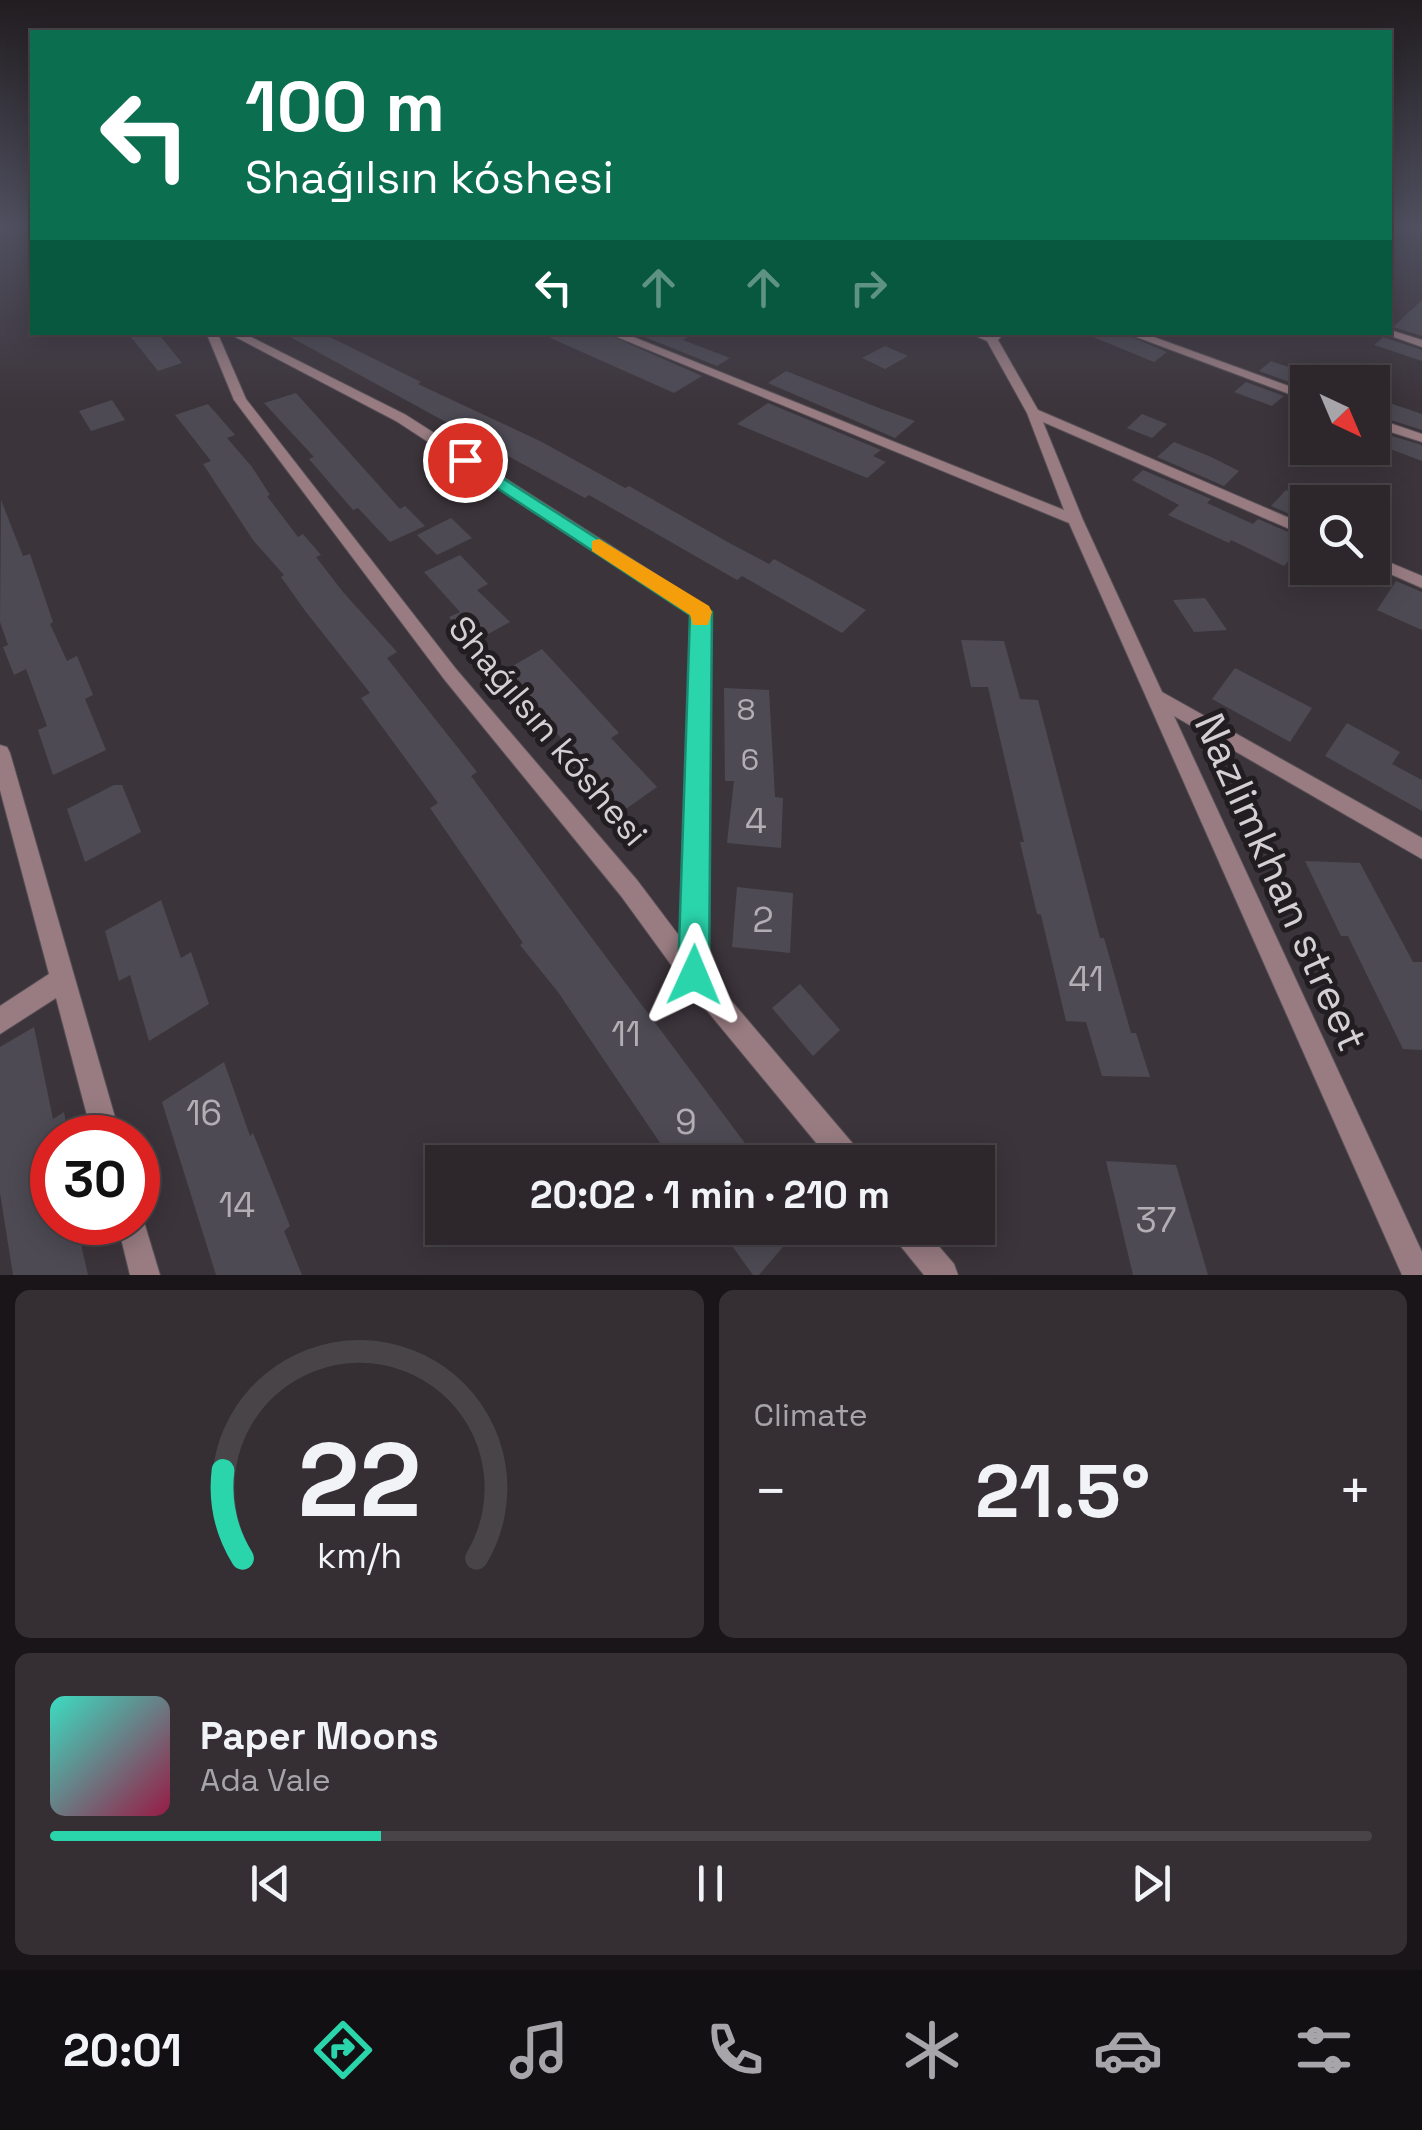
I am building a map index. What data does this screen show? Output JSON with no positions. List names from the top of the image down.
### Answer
{
  "streets": {
    "street": ["Shaǵılsın kóshesi", "Nazlimkhan street"]
  },
  "house_numbers": [
    "8",
    "6",
    "4",
    "2",
    "41",
    "11",
    "16",
    "9",
    "14",
    "37"
  ],
  "north": "bottom right",
  "page": {
    "turn": ["100 m", "Shaǵılsın kóshesi"],
    "limit": "30",
    "trip": "20:02 · 1 min · 210 m",
    "tile": "Climate",
    "heat": ["−", "21.5°", "+"],
    "song": ["Paper Moons", "Ada Vale"],
    "tabs": "20:01",
    "gauge": ["22", "km/h"]
  }
}
